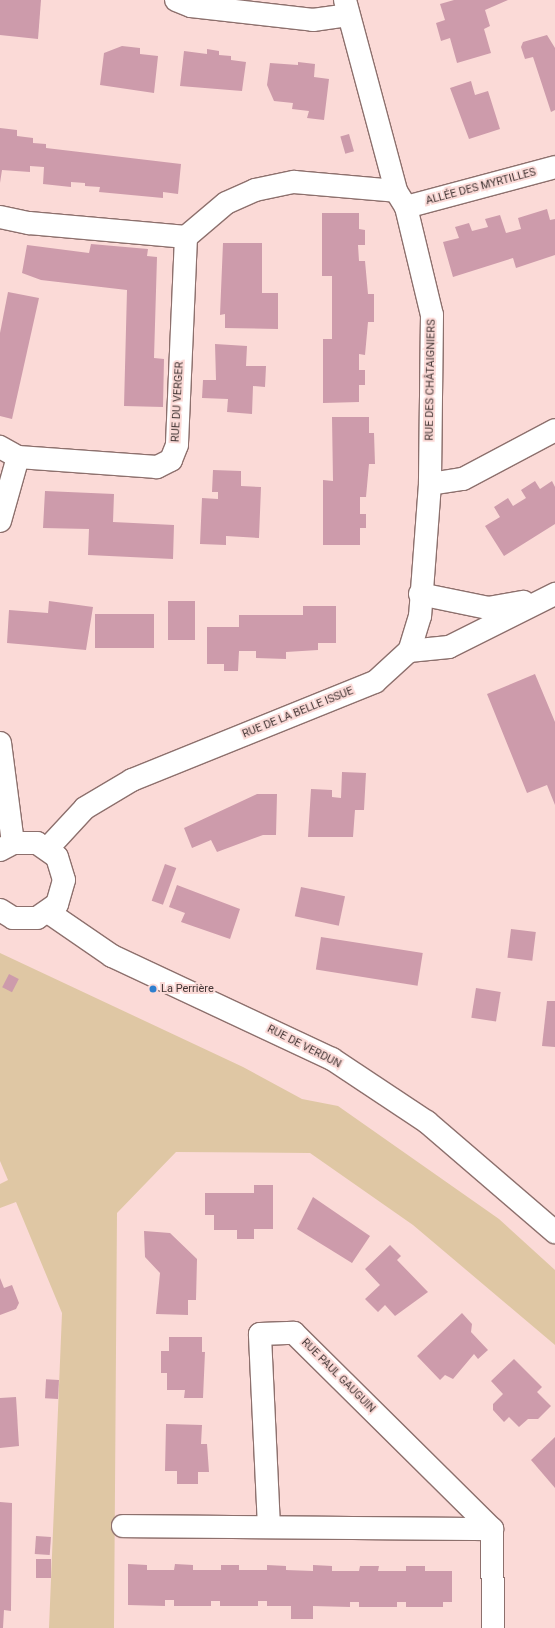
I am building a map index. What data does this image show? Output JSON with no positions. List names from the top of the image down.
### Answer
{
  "streets": {
    "street": [
      "ALLÉE DES MYRTILLES",
      "RUE DES CHÂTAIGNIERS",
      "RUE DU VERGER",
      "RUE DE LA BELLE ISSUE",
      "RUE DE VERDUN",
      "RUE PAUL GAUGUIN"
    ]
  },
  "crossings": [
    ["ALLÉE DES MYRTILLES", "RUE DES CHÂTAIGNIERS"],
    ["RUE DES CHÂTAIGNIERS", "RUE DE LA BELLE ISSUE"]
  ],
  "places": ["La Perrière"]
}
